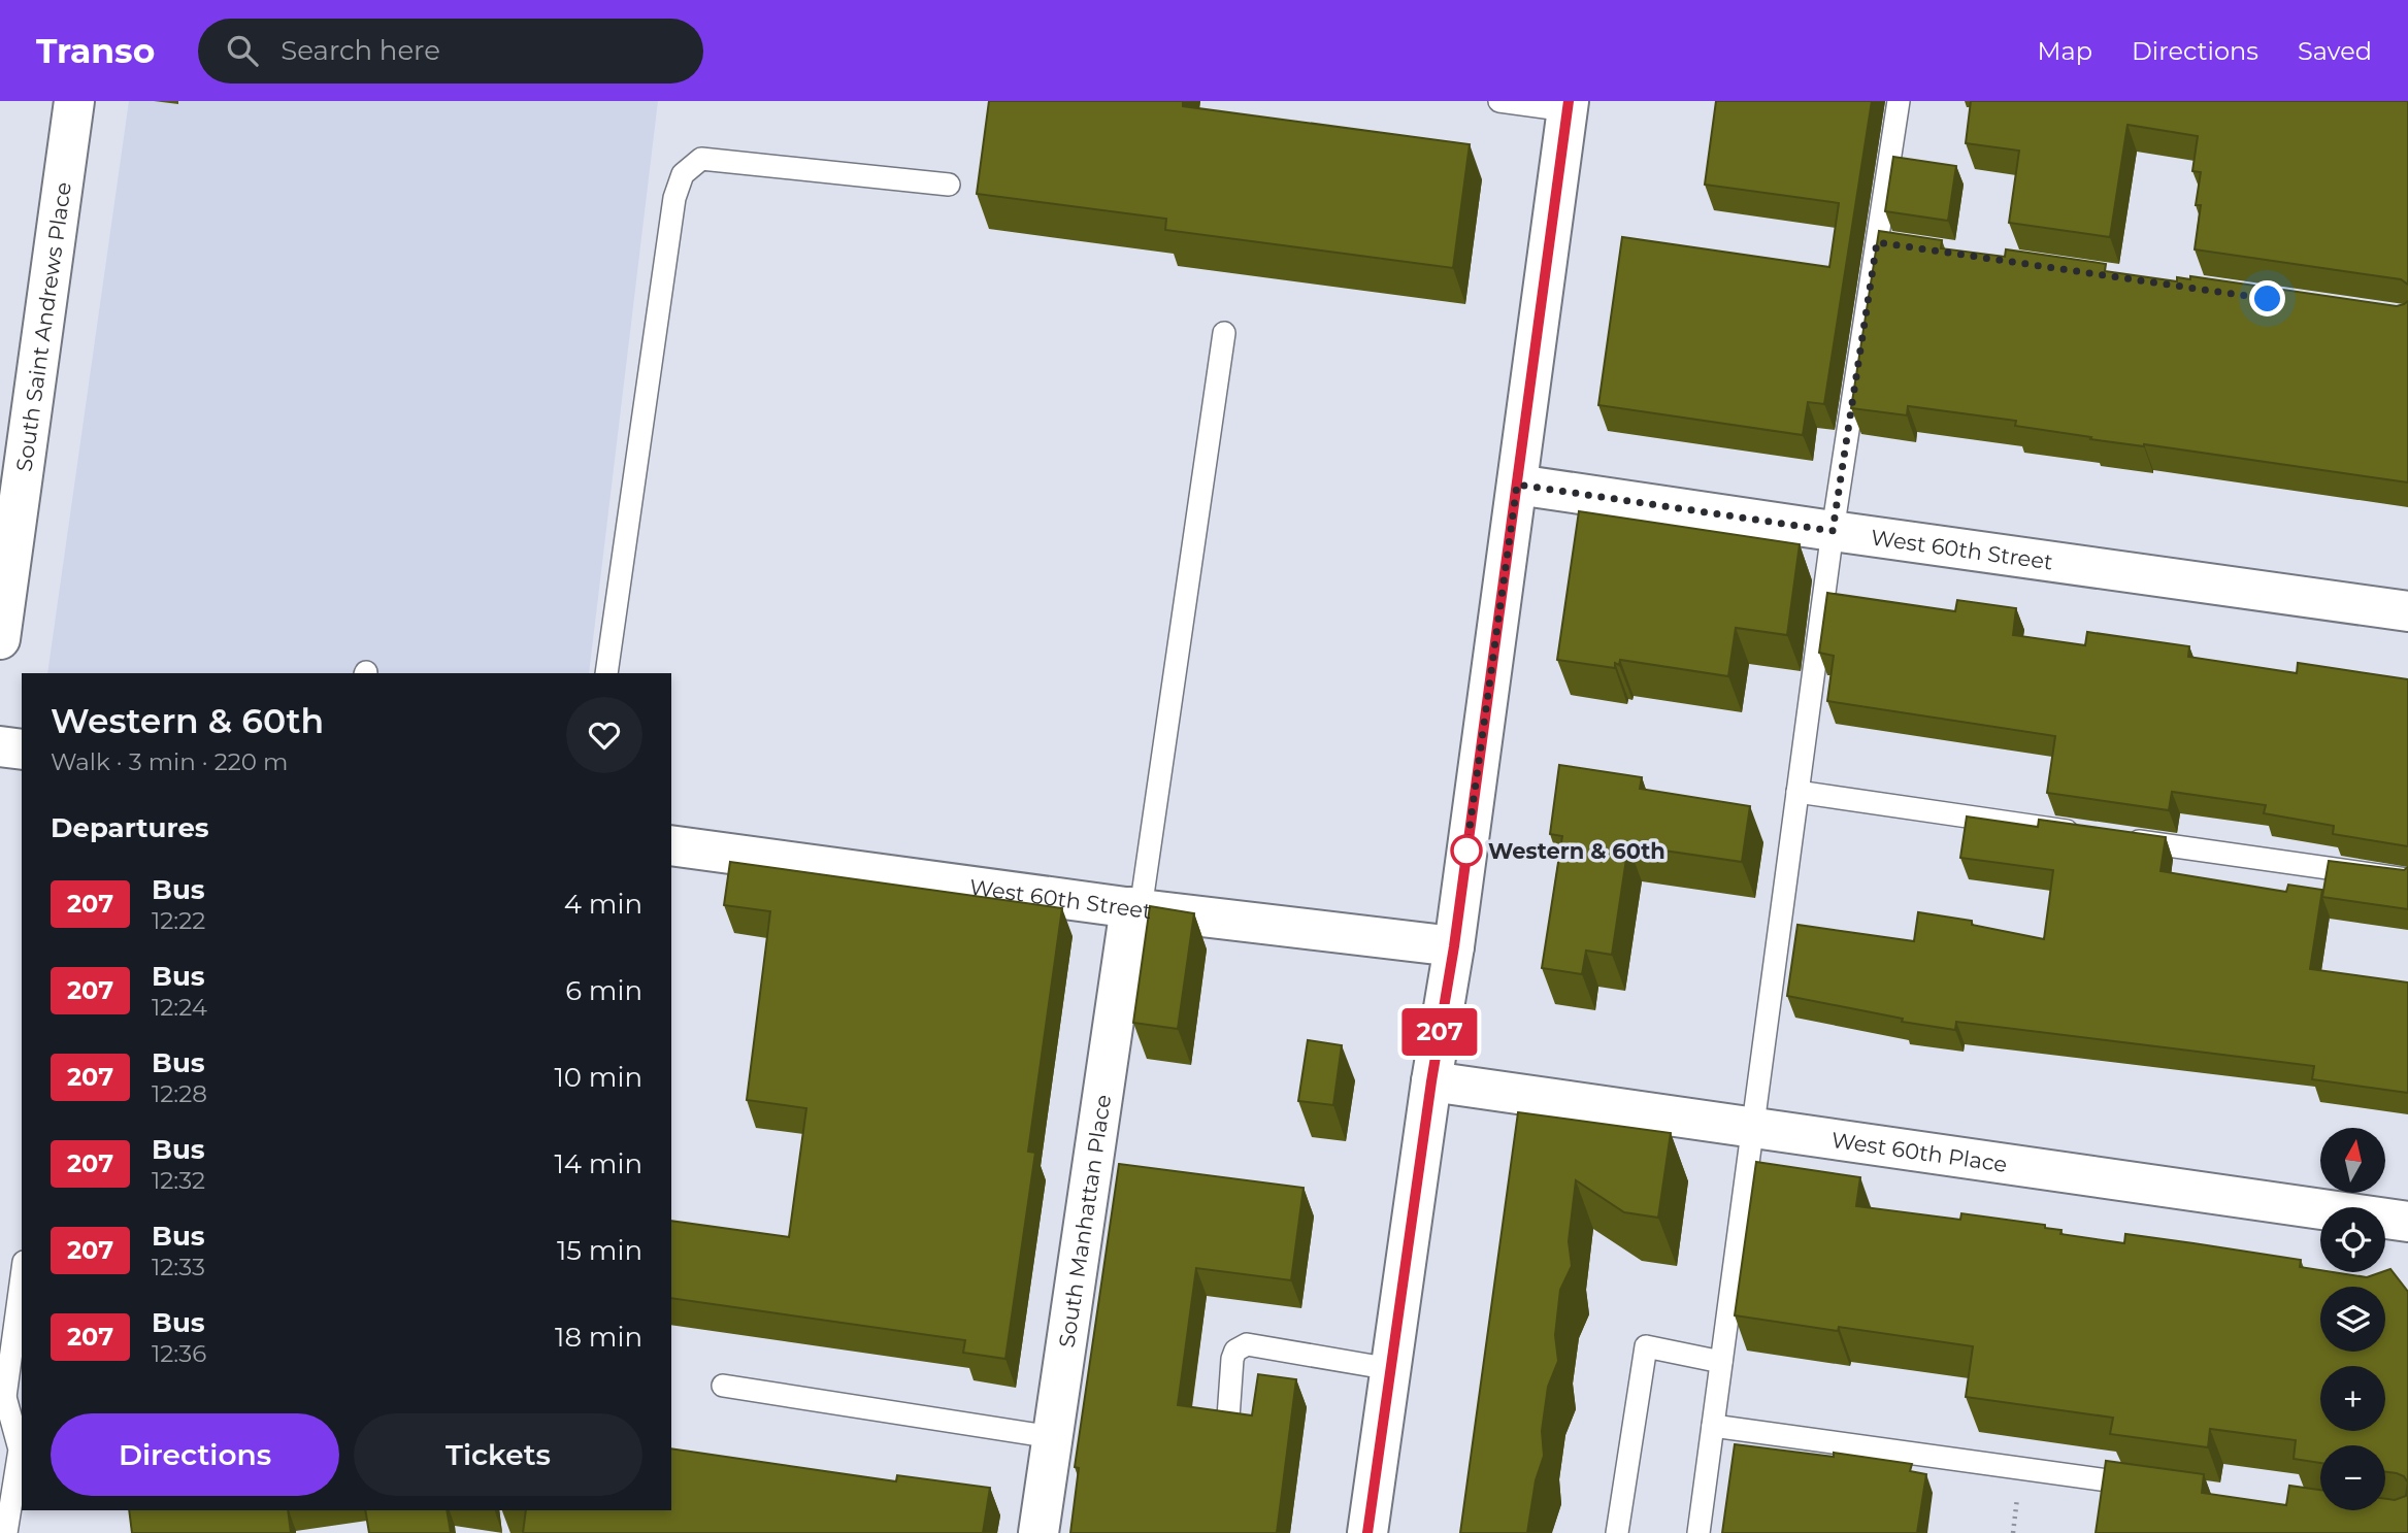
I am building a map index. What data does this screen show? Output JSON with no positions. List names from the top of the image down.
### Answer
{
  "streets": {
    "street": [
      "South Saint Andrews Place",
      "West 60th Street",
      "West 60th Place",
      "South Manhattan Place"
    ]
  },
  "crossings": [
    ["West 60th Street", "South Manhattan Place"]
  ],
  "places": ["Western & 60th"],
  "lines": ["bus line 207"],
  "north": "top",
  "page": {
    "header": "Transo",
    "search": "Search here",
    "nav": ["Map", "Directions", "Saved"],
    "on_map": "207",
    "heading": [
      ["Western & 60th", "Walk · 3 min · 220 m"],
      "Departures"
    ],
    "list": [
      {
        "mark": "207",
        "name": "Bus",
        "note": "12:22",
        "value": "4 min"
      },
      {
        "mark": "207",
        "name": "Bus",
        "note": "12:24",
        "value": "6 min"
      },
      {
        "mark": "207",
        "name": "Bus",
        "note": "12:28",
        "value": "10 min"
      },
      {
        "mark": "207",
        "name": "Bus",
        "note": "12:32",
        "value": "14 min"
      },
      {
        "mark": "207",
        "name": "Bus",
        "note": "12:33",
        "value": "15 min"
      },
      {
        "mark": "207",
        "name": "Bus",
        "note": "12:36",
        "value": "18 min"
      }
    ],
    "map_buttons": ["+", "−"],
    "buttons": ["Directions", "Tickets"]
  }
}
